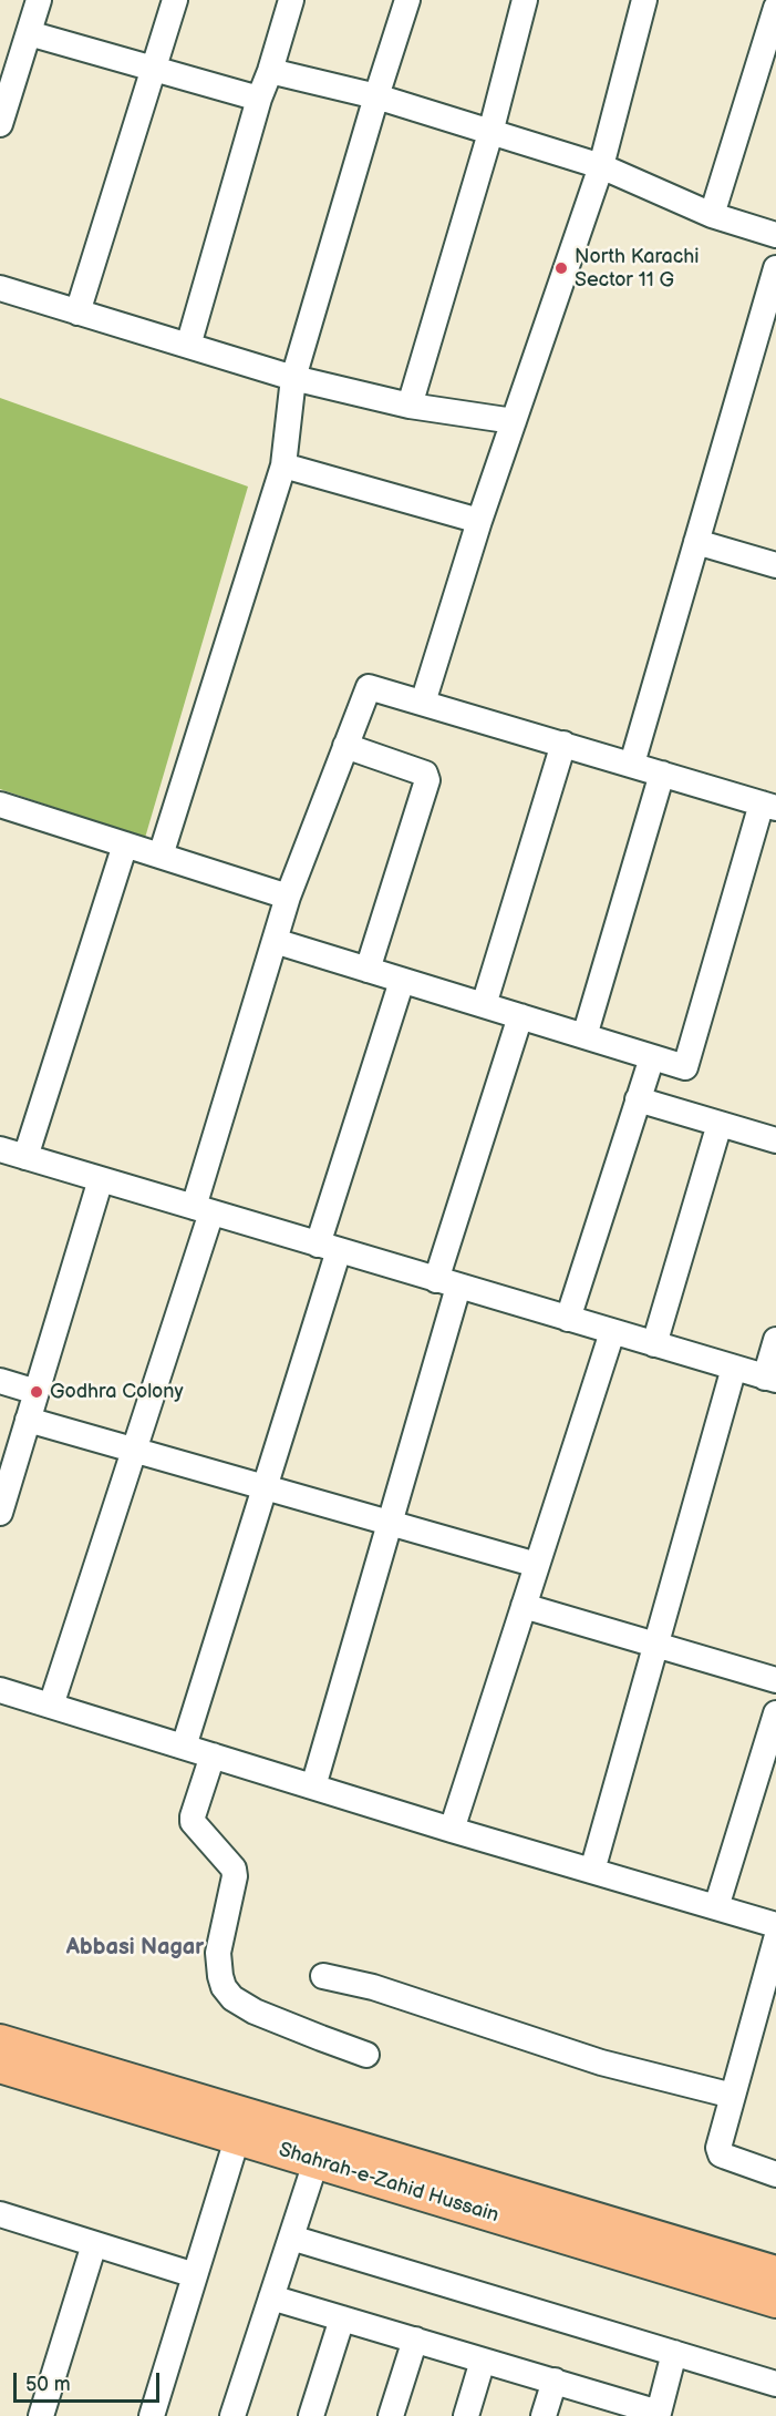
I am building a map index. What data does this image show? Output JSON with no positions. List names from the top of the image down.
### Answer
{
  "streets": {
    "main road": ["Shahrah-e-Zahid Hussain"]
  },
  "districts": ["Abbasi Nagar"],
  "places": ["North Karachi Sector 11 G", "Godhra Colony"],
  "scale_bar": "50 m"
}
